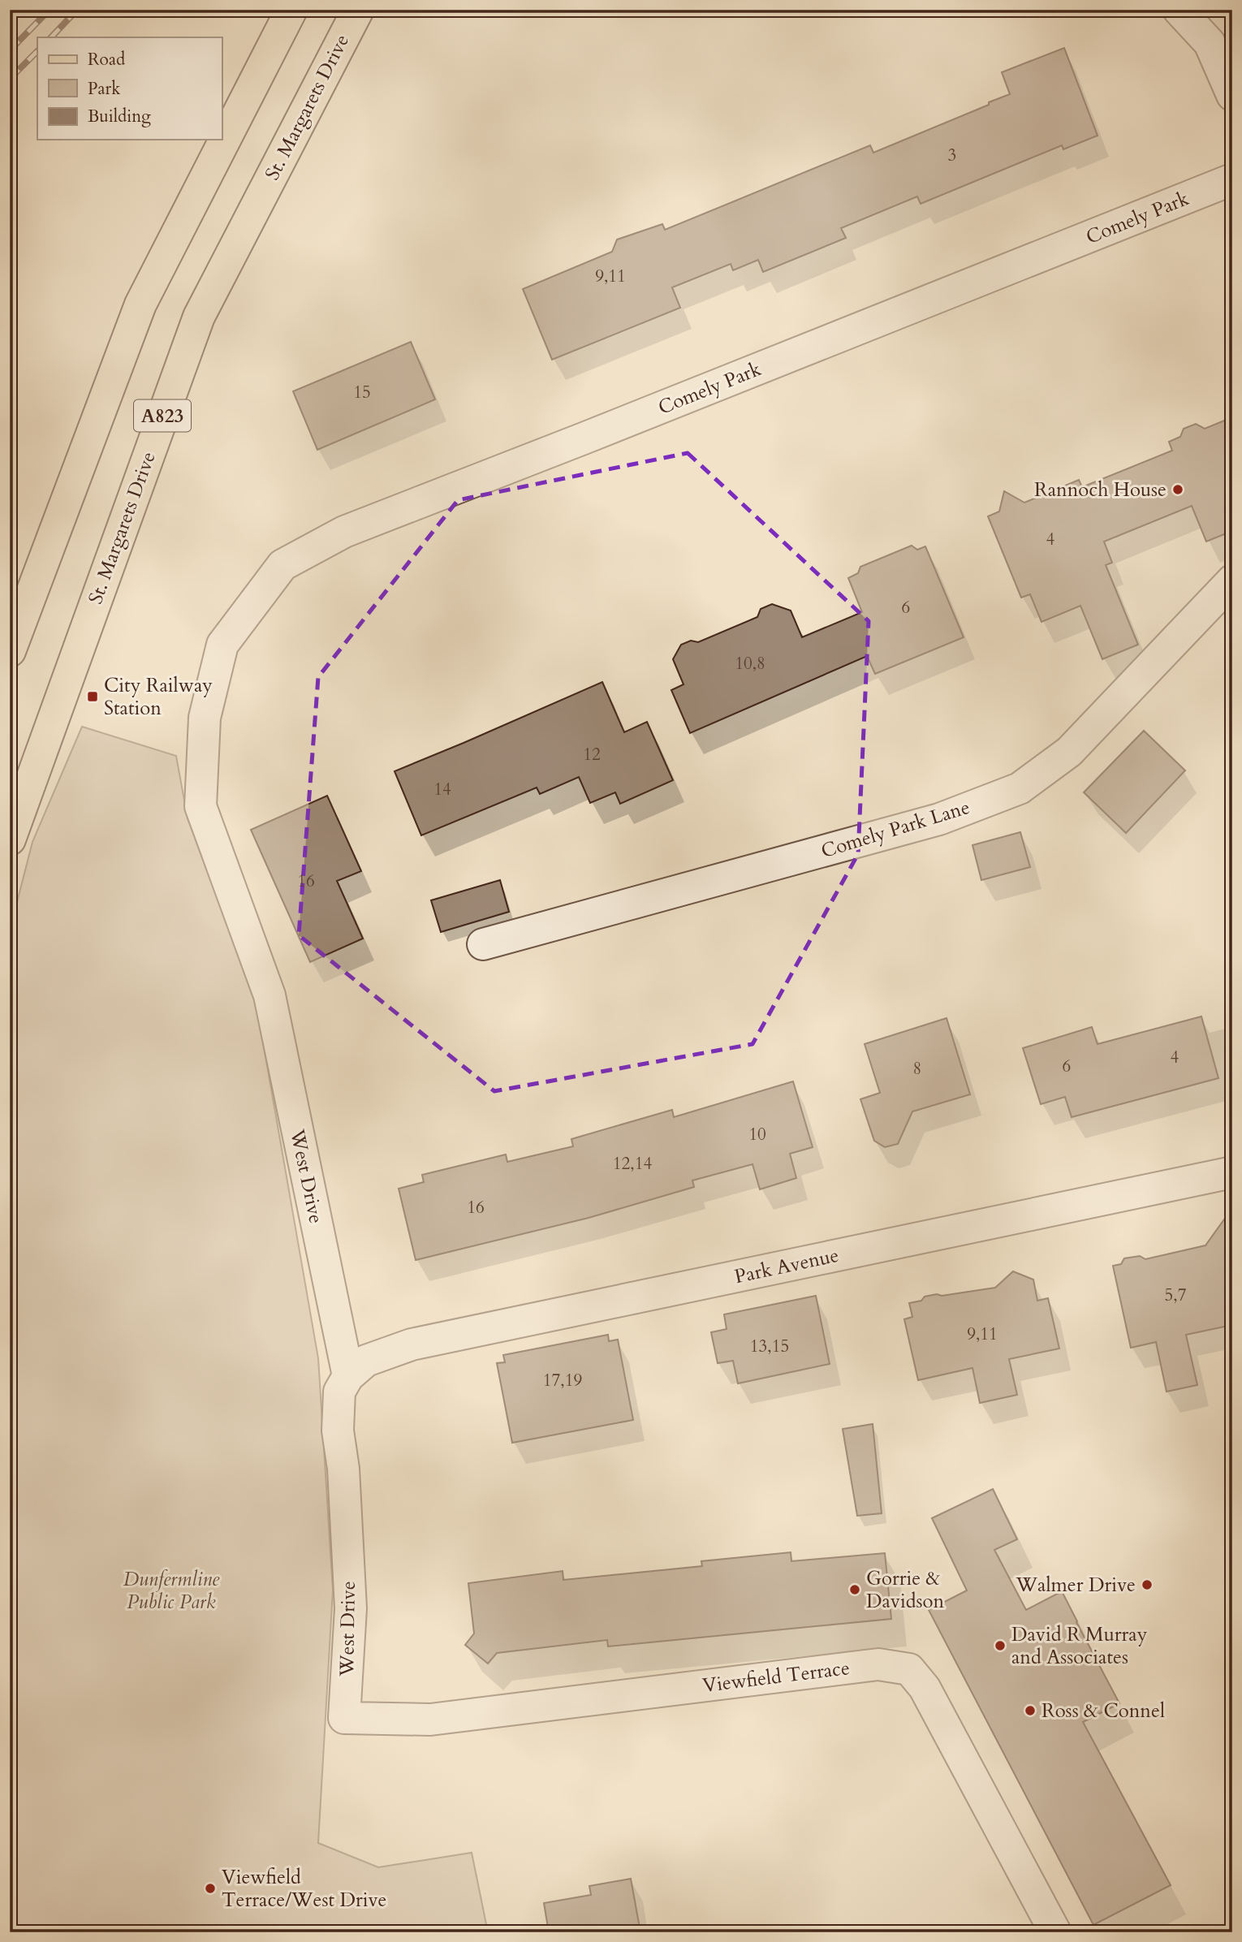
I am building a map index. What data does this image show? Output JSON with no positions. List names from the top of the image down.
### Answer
{
  "streets": {
    "main road": ["St. Margarets Drive", "A823"],
    "street": [
      "Comely Park",
      "Comely Park Lane",
      "West Drive",
      "Park Avenue",
      "Viewfield Terrace"
    ]
  },
  "crossings": [
    ["Comely Park", "West Drive"],
    ["West Drive", "Park Avenue"],
    ["West Drive", "Viewfield Terrace"]
  ],
  "parks": ["Dunfermline Public Park"],
  "places": {
    "other": [
      "Rannoch House",
      "Walmer Drive",
      "Gorrie & Davidson",
      "David R Murray and Associates",
      "Ross & Connel",
      "Viewfield Terrace/West Drive"
    ],
    "transit": ["City Railway Station"]
  },
  "house_numbers": [
    "3",
    "9,11",
    "15",
    "4",
    "6",
    "10,8",
    "12",
    "14",
    "16",
    "4",
    "6",
    "8",
    "10",
    "12,14",
    "16",
    "5,7",
    "9,11",
    "13,15",
    "17,19"
  ],
  "legend": ["Road", "Park", "Building"]
}
